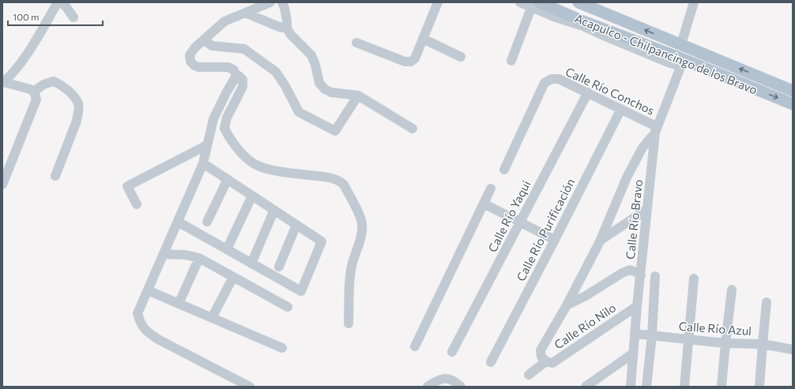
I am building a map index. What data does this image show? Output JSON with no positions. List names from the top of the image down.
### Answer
{
  "streets": {
    "main road": ["Acapulco - Chilpancingo de los Bravo"],
    "street": [
      "Calle Río Conchos",
      "Calle Río Yaqui",
      "Calle Río Bravo",
      "Calle Río Purificación",
      "Calle Río Nilo",
      "Calle Río Azul"
    ]
  },
  "crossings": [
    ["Acapulco - Chilpancingo de los Bravo", "Calle Río Bravo"],
    ["Calle Río Conchos", "Calle Río Yaqui"],
    ["Calle Río Conchos", "Calle Río Bravo"],
    ["Calle Río Conchos", "Calle Río Purificación"],
    ["Calle Río Bravo", "Calle Río Nilo"],
    ["Calle Río Bravo", "Calle Río Azul"]
  ],
  "scale_bar": "100 m"
}
